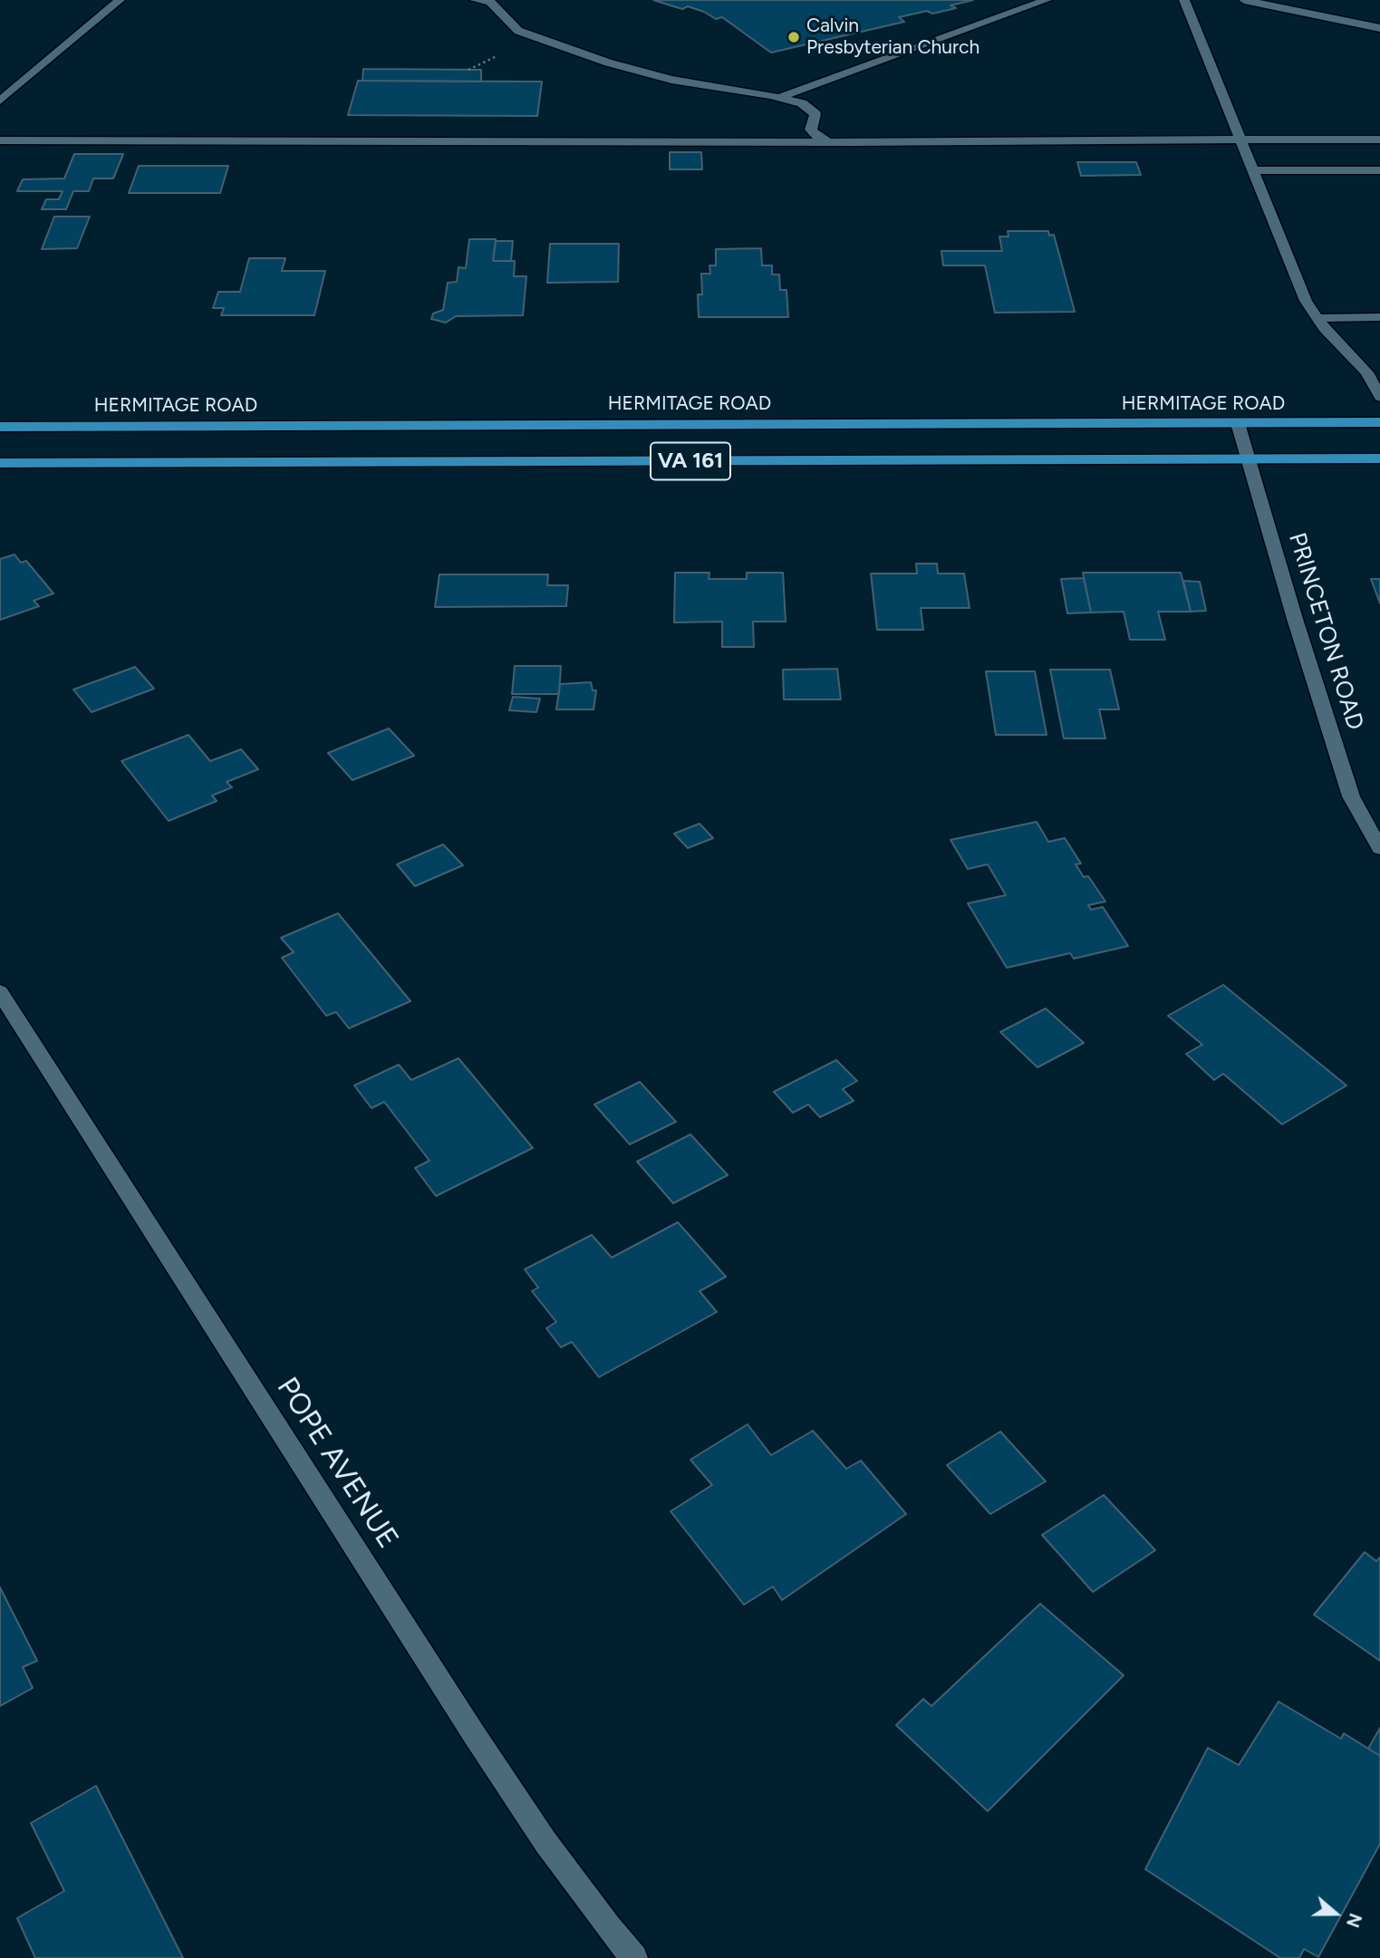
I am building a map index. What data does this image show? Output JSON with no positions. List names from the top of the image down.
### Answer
{
  "streets": {
    "main road": ["HERMITAGE ROAD", "VA 161"],
    "street": ["PRINCETON ROAD", "POPE AVENUE"]
  },
  "crossings": [
    ["HERMITAGE ROAD", "PRINCETON ROAD"],
    ["VA 161", "PRINCETON ROAD"]
  ],
  "places": ["Calvin Presbyterian Church"],
  "north": "right"
}
